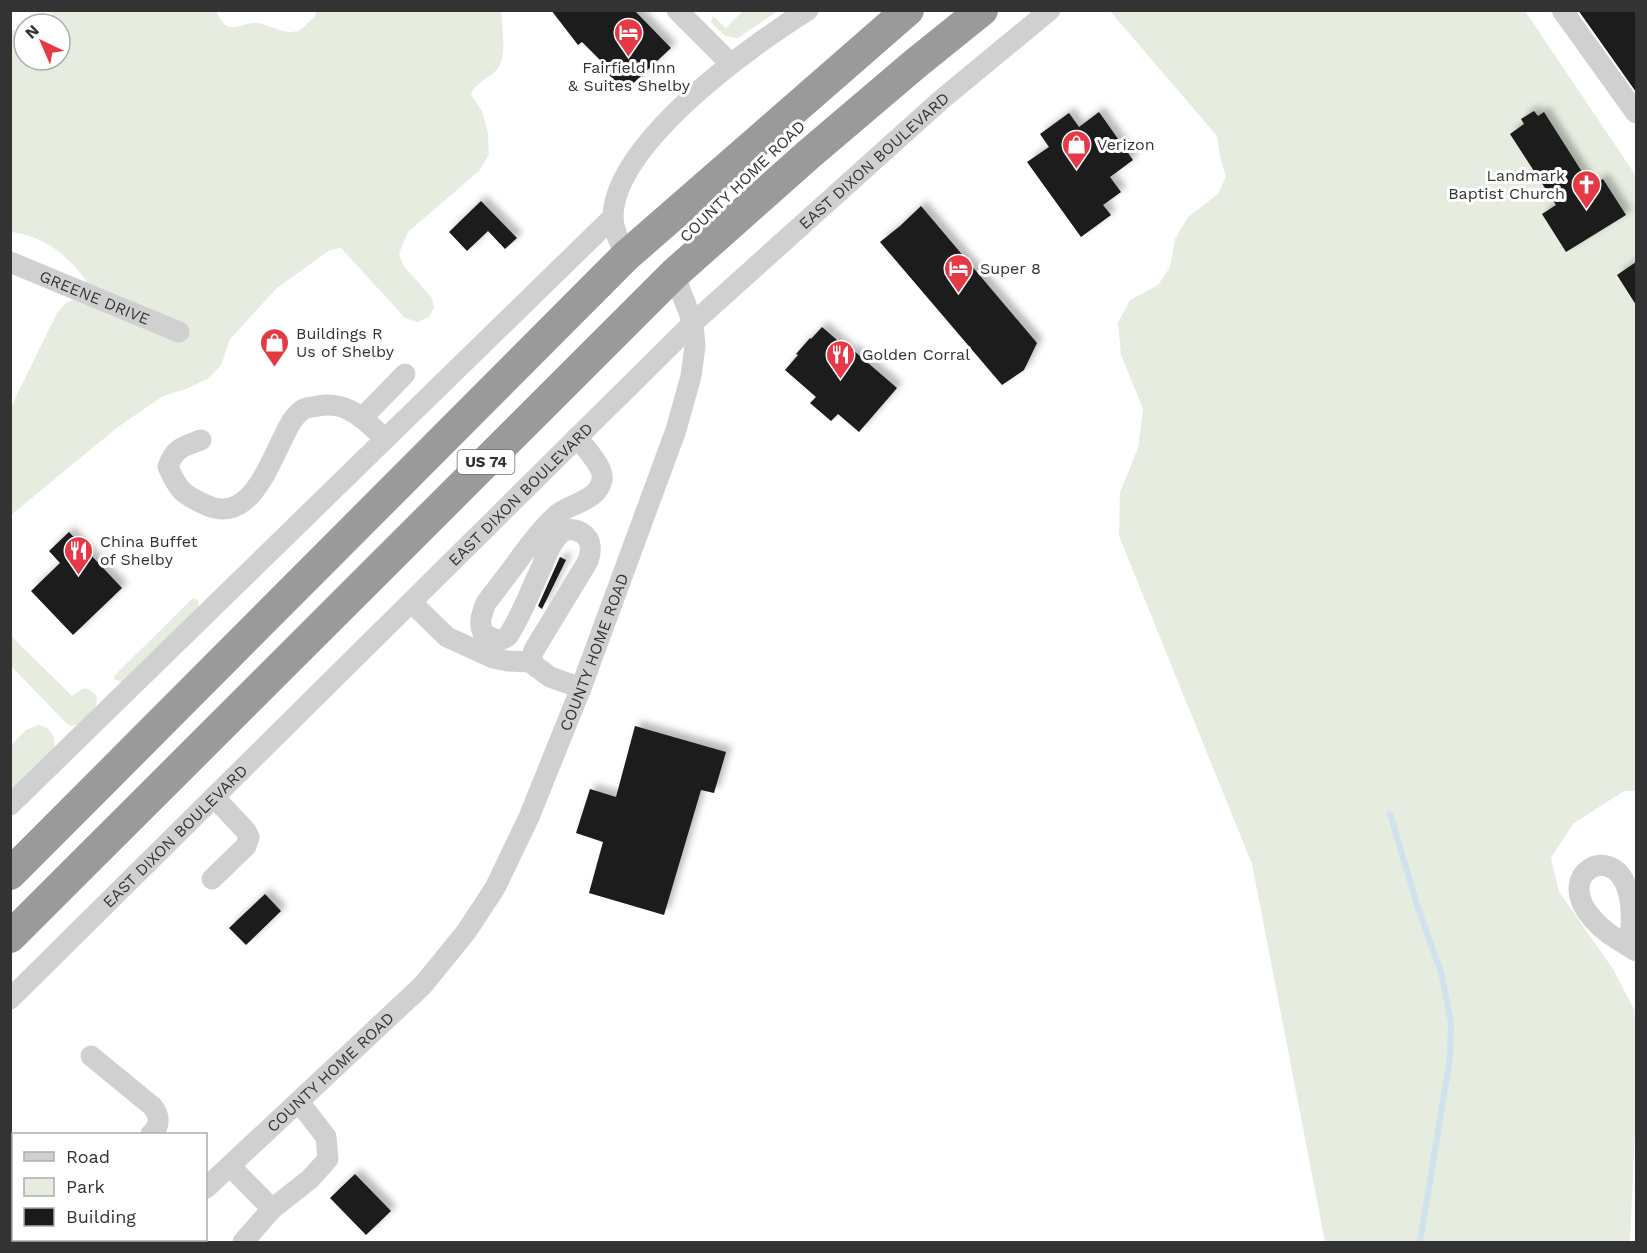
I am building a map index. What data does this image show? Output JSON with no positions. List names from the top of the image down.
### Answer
{
  "streets": {
    "highway": ["COUNTY HOME ROAD", "US 74"],
    "street": ["EAST DIXON BOULEVARD", "GREENE DRIVE"]
  },
  "crossings": [
    ["EAST DIXON BOULEVARD", "COUNTY HOME ROAD"],
    ["COUNTY HOME ROAD", "US 74"]
  ],
  "places": {
    "hotel": ["Fairfield Inn & Suites Shelby", "Super 8"],
    "shop": ["Verizon", "Buildings R Us of Shelby"],
    "church": ["Landmark Baptist Church"],
    "restaurant": ["Golden Corral", "China Buffet of Shelby"]
  },
  "legend": ["Road", "Park", "Building"],
  "north": "top left"
}
